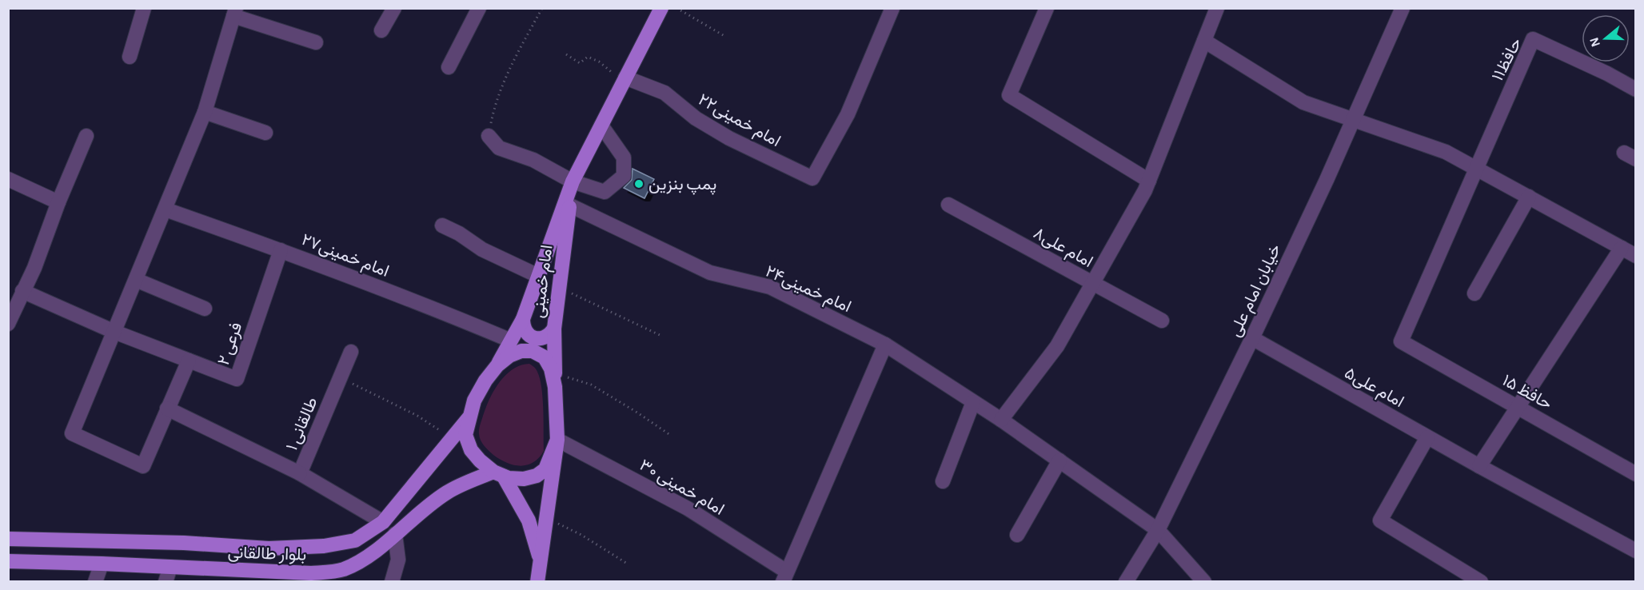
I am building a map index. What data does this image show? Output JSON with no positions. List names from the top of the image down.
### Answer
{
  "streets": {
    "main road": ["امام خمینی", "بلوار طالقانی"],
    "street": [
      "حافظ۱۱",
      "امام خمینی۲۲",
      "امام علی۸",
      "امام خمینی۲۷",
      "امام خمینی۲۴",
      "خیابان امام علی",
      "فرعی ۲",
      "امام علی۵",
      "حافظ ۱۵",
      "طالقانی ۱",
      "امام خمینی ۳۰"
    ]
  },
  "crossings": [
    ["حافظ۱۱", "حافظ ۱۵"],
    ["امام خمینی۲۲", "امام خمینی"],
    ["امام خمینی۲۷", "امام خمینی"],
    ["امام خمینی۲۷", "فرعی ۲"],
    ["امام خمینی", "امام خمینی۲۴"],
    ["امام خمینی", "امام خمینی ۳۰"],
    ["امام خمینی", "بلوار طالقانی"],
    ["امام خمینی۲۴", "خیابان امام علی"],
    ["خیابان امام علی", "امام علی۵"],
    ["طالقانی ۱", "بلوار طالقانی"],
    ["امام خمینی ۳۰", "بلوار طالقانی"]
  ],
  "places": ["پمپ بنزین"],
  "north": "left"
}
